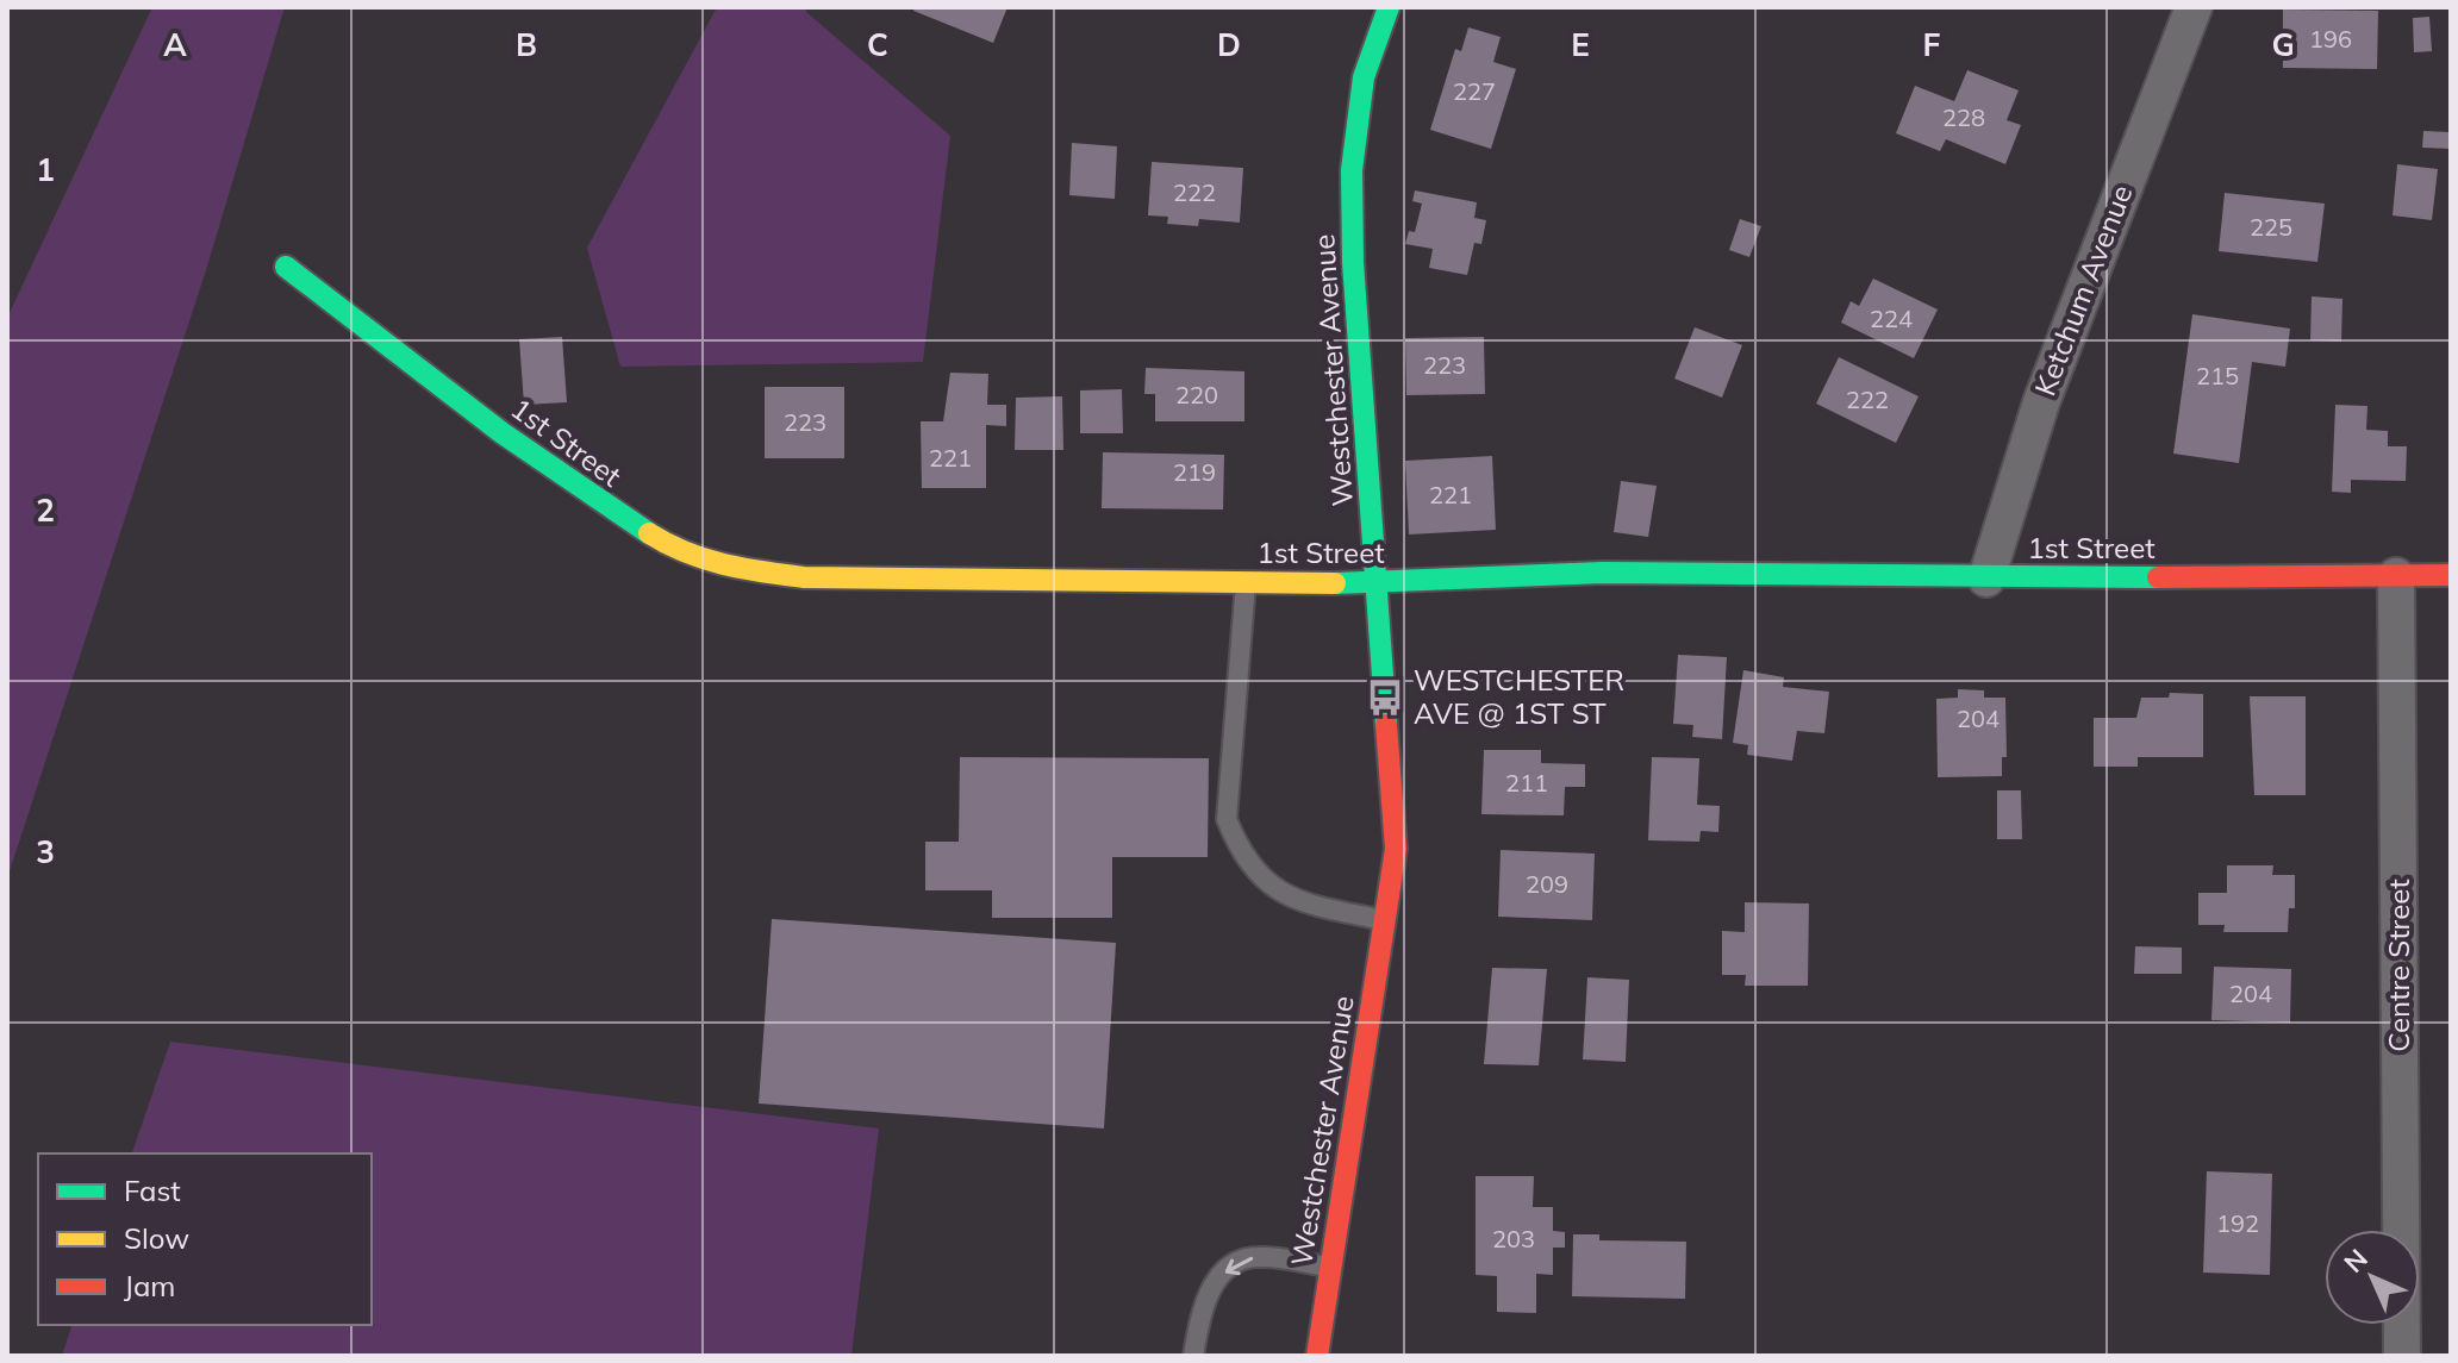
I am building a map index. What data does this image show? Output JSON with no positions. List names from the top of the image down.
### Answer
{
  "streets": {
    "street": [
      "Ketchum Avenue",
      "Westchester Avenue",
      "1st Street",
      "Centre Street"
    ]
  },
  "crossings": [
    ["Ketchum Avenue", "1st Street"],
    ["Westchester Avenue", "1st Street"],
    ["1st Street", "Centre Street"]
  ],
  "places": {
    "bus stop": ["WESTCHESTER AVE @ 1ST ST"]
  },
  "house_numbers": [
    "196",
    "227",
    "228",
    "222",
    "225",
    "224",
    "223",
    "215",
    "220",
    "222",
    "223",
    "221",
    "219",
    "221",
    "204",
    "211",
    "209",
    "204",
    "192",
    "203"
  ],
  "legend": ["Fast", "Slow", "Jam"],
  "north": "top left",
  "grid": {
    "columns": [
      "A",
      "B",
      "C",
      "D",
      "E",
      "F",
      "G"
    ],
    "rows": ["1", "2", "3"]
  }
}
